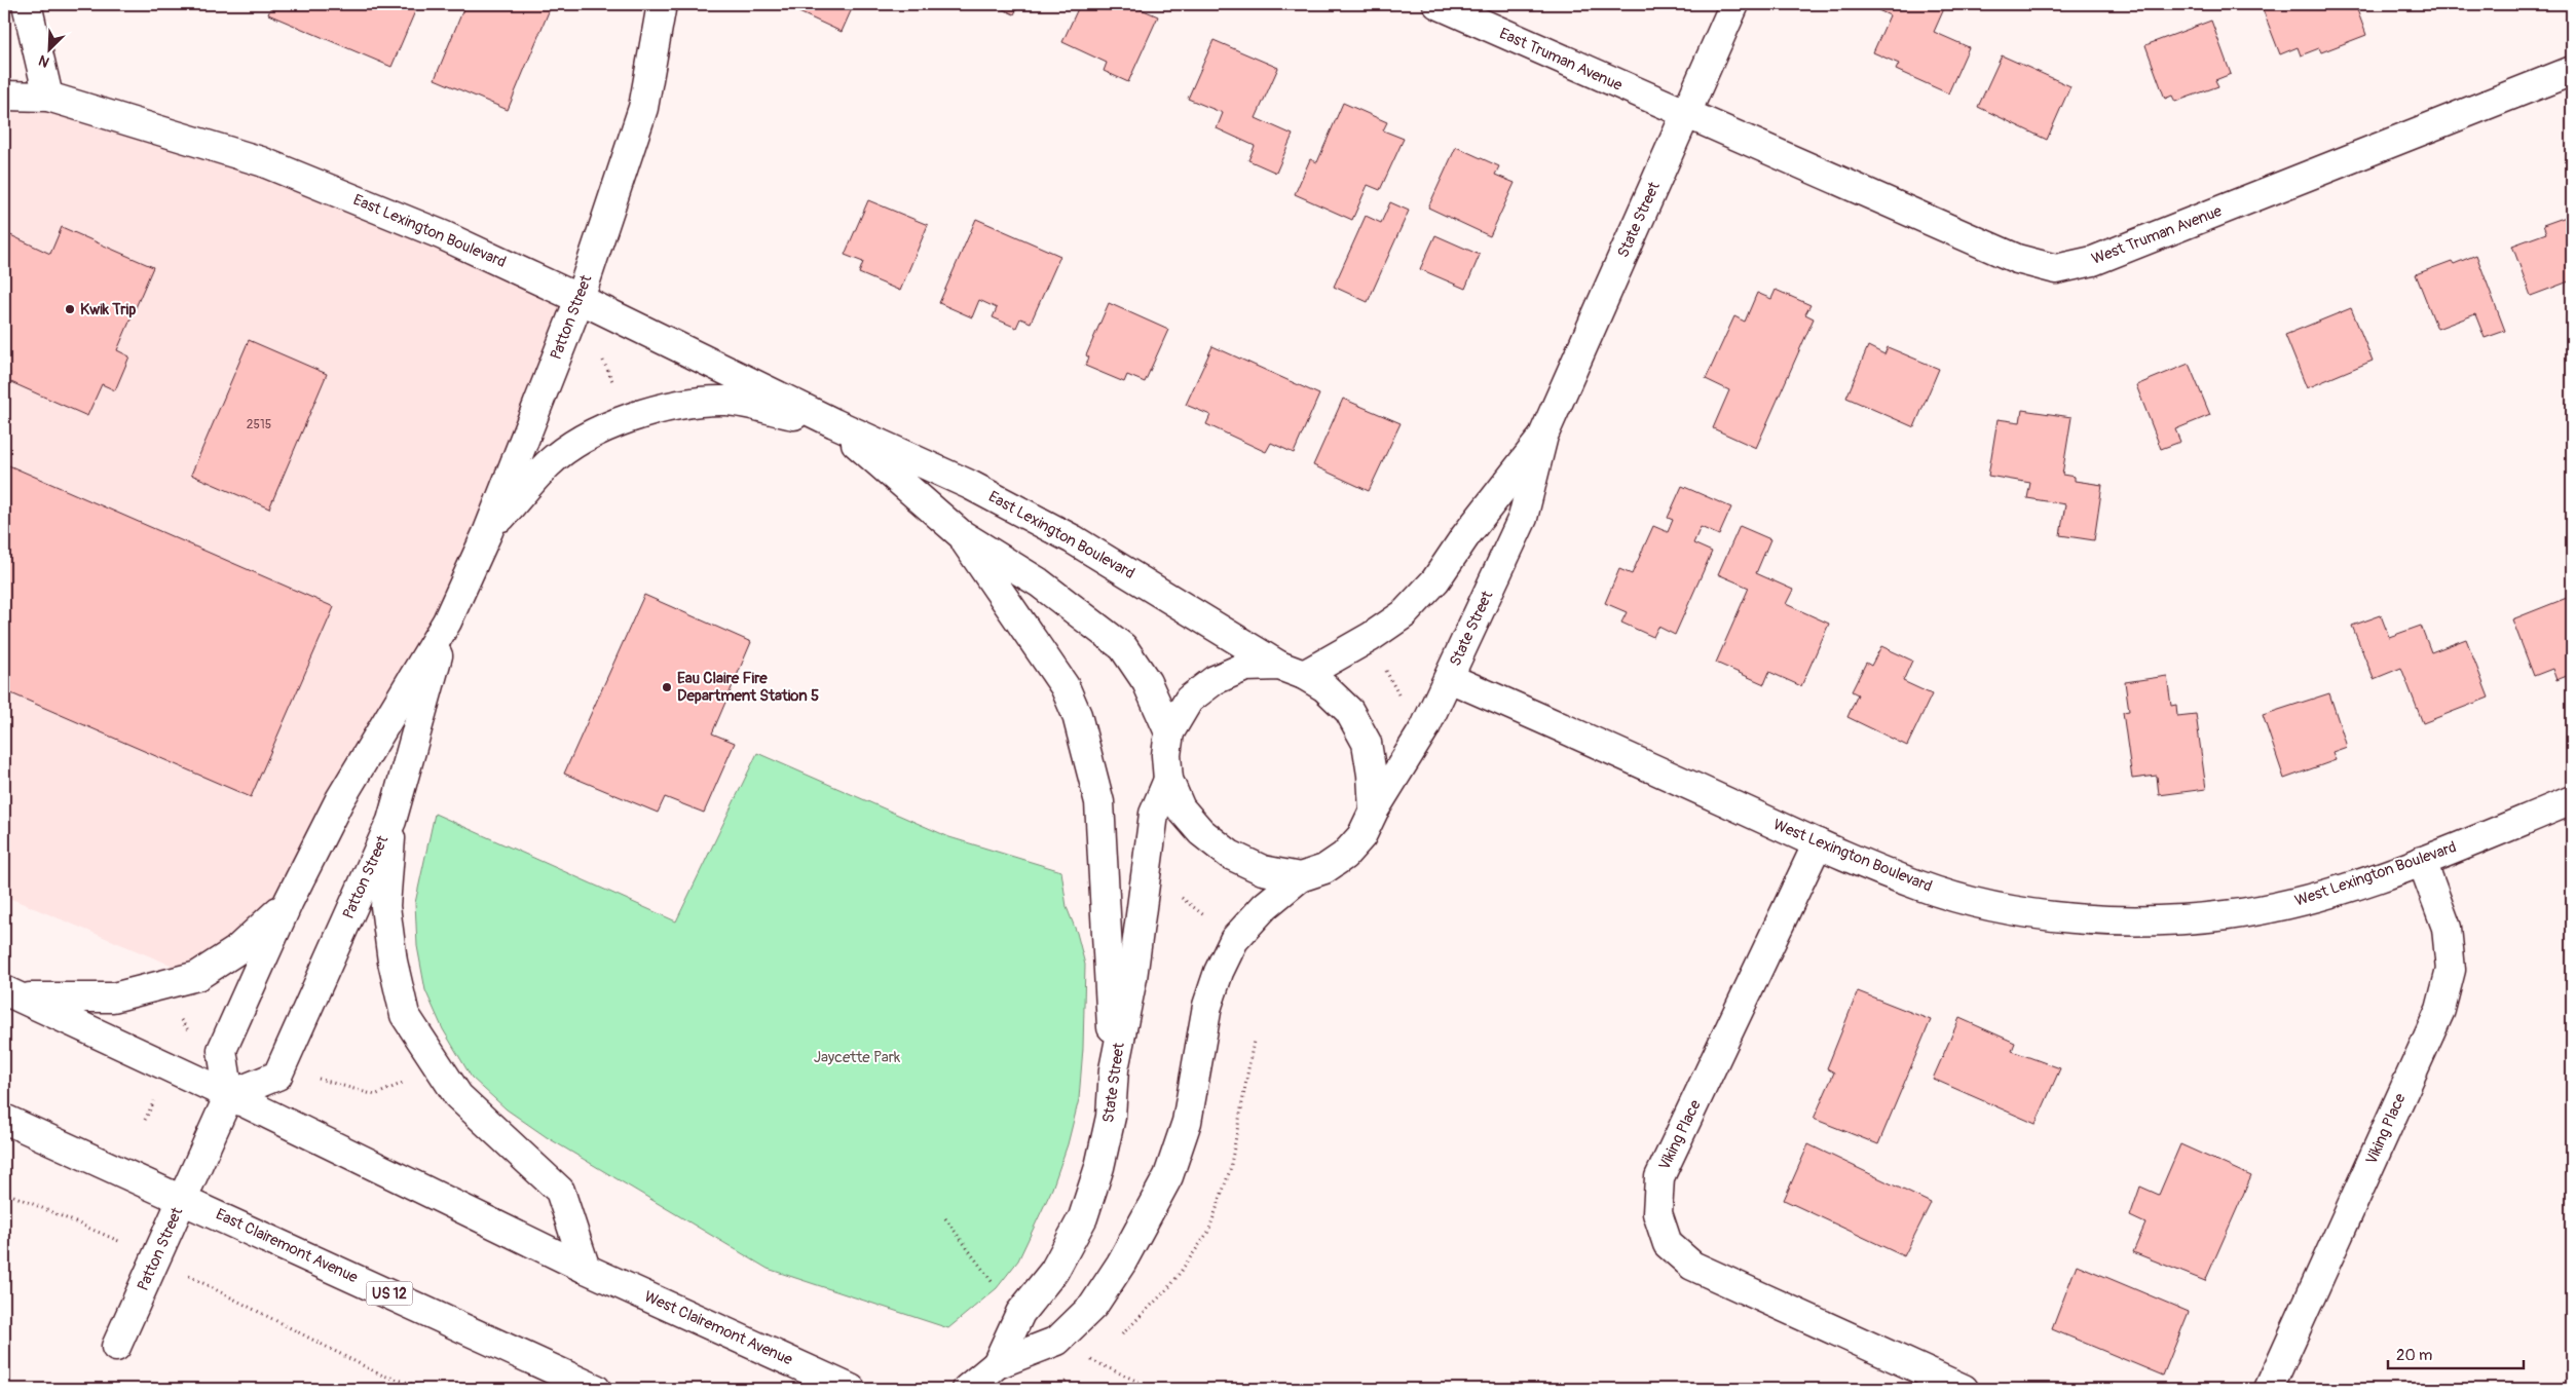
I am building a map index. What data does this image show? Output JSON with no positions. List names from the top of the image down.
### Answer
{
  "streets": {
    "main road": [
      "East Truman Avenue",
      "State Street",
      "East Lexington Boulevard",
      "West Truman Avenue",
      "Patton Street",
      "West Lexington Boulevard",
      "Viking Place",
      "East Clairemont Avenue",
      "US 12",
      "West Clairemont Avenue"
    ]
  },
  "crossings": [
    ["East Truman Avenue", "State Street"],
    ["East Truman Avenue", "West Truman Avenue"],
    ["State Street", "East Lexington Boulevard"],
    ["State Street", "West Truman Avenue"],
    ["State Street", "West Lexington Boulevard"],
    ["East Lexington Boulevard", "Patton Street"],
    ["Patton Street", "East Clairemont Avenue"],
    ["West Lexington Boulevard", "Viking Place"]
  ],
  "parks": ["Jaycette Park"],
  "places": ["Kwik Trip", "Eau Claire Fire Department Station 5"],
  "house_numbers": ["2515"],
  "scale_bar": "20 m",
  "north": "bottom left"
}
